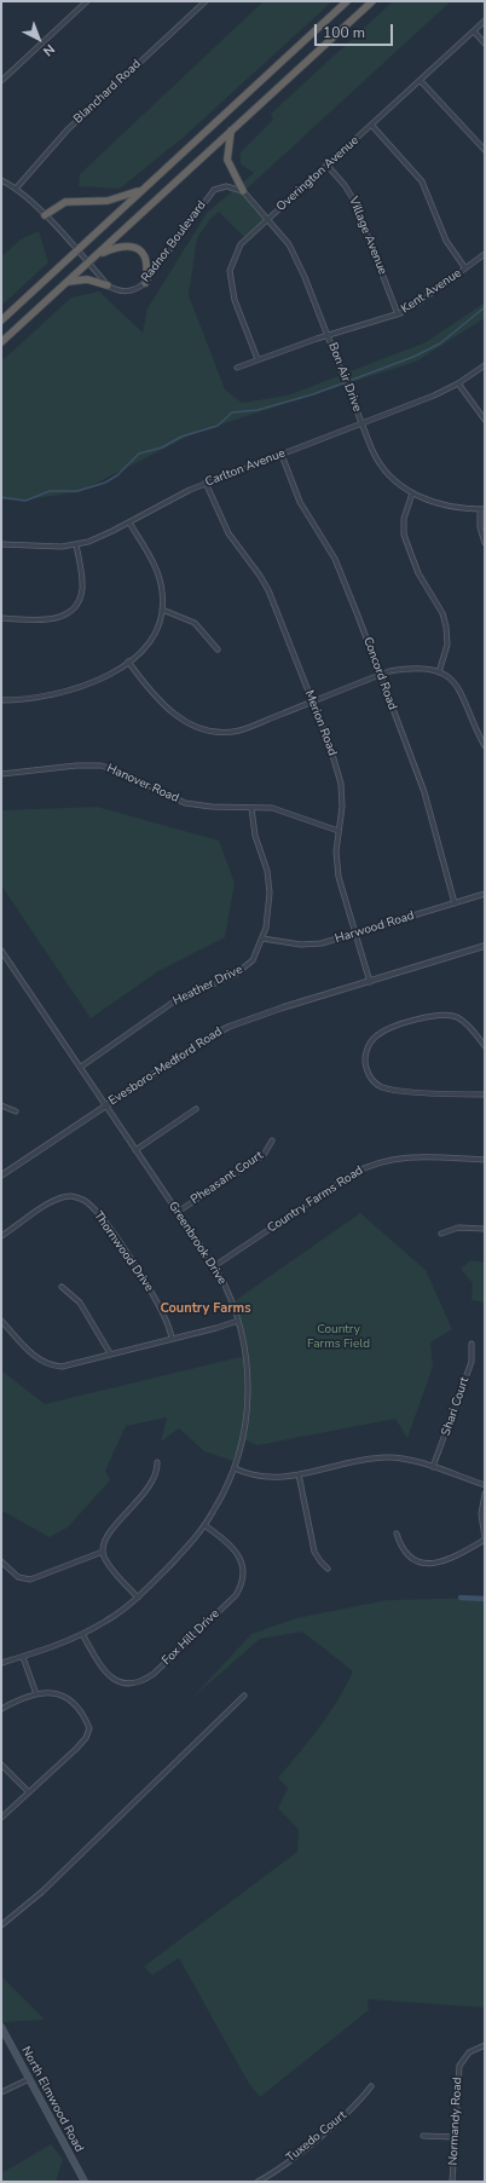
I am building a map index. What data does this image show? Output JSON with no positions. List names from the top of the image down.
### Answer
{
  "streets": {
    "main road": ["North Elmwood Road"],
    "street": [
      "Blanchard Road",
      "Overington Avenue",
      "Village Avenue",
      "Radnor Boulevard",
      "Kent Avenue",
      "Bon Air Drive",
      "Carlton Avenue",
      "Concord Road",
      "Merion Road",
      "Hanover Road",
      "Harwood Road",
      "Heather Drive",
      "Evesboro-Medford Road",
      "Pheasant Court",
      "Country Farms Road",
      "Greenbrook Drive",
      "Thornwood Drive",
      "Shari Court",
      "Fox Hill Drive",
      "Normandy Road",
      "Tuxedo Court"
    ]
  },
  "crossings": [
    ["Overington Avenue", "Village Avenue"],
    ["Overington Avenue", "Kent Avenue"],
    ["Overington Avenue", "Bon Air Drive"],
    ["Village Avenue", "Kent Avenue"],
    ["Radnor Boulevard", "Bon Air Drive"],
    ["Kent Avenue", "Bon Air Drive"],
    ["Bon Air Drive", "Carlton Avenue"],
    ["Carlton Avenue", "Concord Road"],
    ["Carlton Avenue", "Merion Road"],
    ["Concord Road", "Harwood Road"],
    ["Merion Road", "Hanover Road"],
    ["Merion Road", "Harwood Road"],
    ["Merion Road", "Evesboro-Medford Road"],
    ["Hanover Road", "Heather Drive"],
    ["Harwood Road", "Heather Drive"],
    ["Heather Drive", "Greenbrook Drive"],
    ["Evesboro-Medford Road", "Greenbrook Drive"],
    ["Pheasant Court", "Greenbrook Drive"],
    ["Country Farms Road", "Greenbrook Drive"],
    ["Greenbrook Drive", "Fox Hill Drive"]
  ],
  "districts": ["Country Farms"],
  "parks": ["Country Farms Field"],
  "scale_bar": "100 m",
  "north": "bottom right"
}
